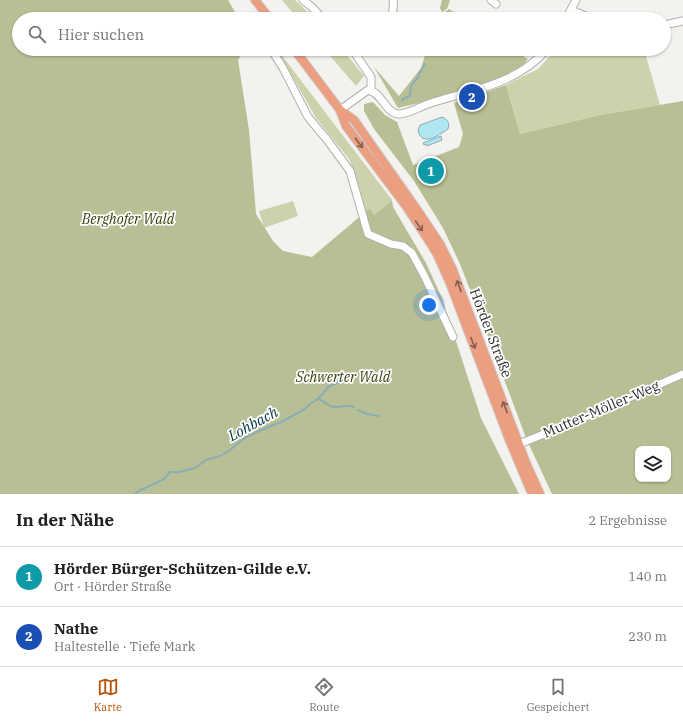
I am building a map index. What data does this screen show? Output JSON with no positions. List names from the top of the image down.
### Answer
{
  "streets": {
    "main road": ["Hörder Straße"],
    "street": ["Mutter-Möller-Weg"]
  },
  "crossings": [
    ["Hörder Straße", "Mutter-Möller-Weg"]
  ],
  "water": ["Lohbach"],
  "parks": ["Berghofer Wald", "Schwerter Wald"],
  "page": {
    "search": "Hier suchen",
    "pins": ["2", "1"],
    "heading": ["In der Nähe", "2 Ergebnisse"],
    "list": [
      {
        "mark": "1",
        "name": "Hörder Bürger-Schützen-Gilde e.V.",
        "note": "Ort · Hörder Straße",
        "value": "140 m"
      },
      {
        "mark": "2",
        "name": "Nathe",
        "note": "Haltestelle · Tiefe Mark",
        "value": "230 m"
      }
    ],
    "nav": ["Karte", "Route", "Gespeichert"]
  }
}
